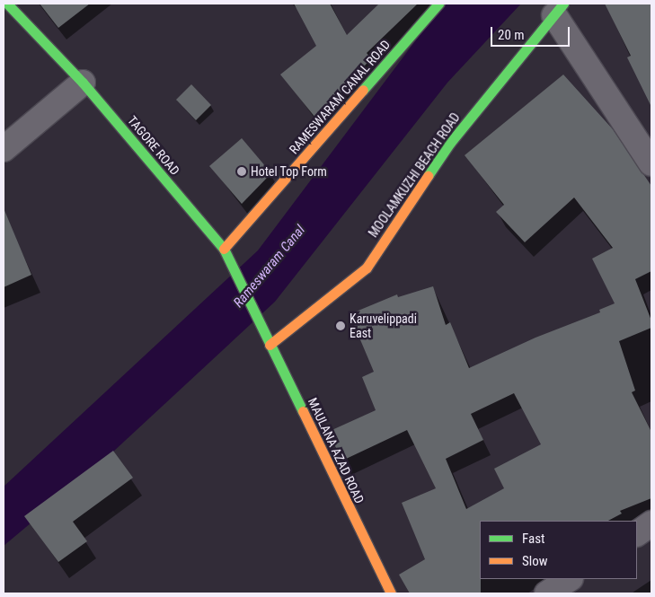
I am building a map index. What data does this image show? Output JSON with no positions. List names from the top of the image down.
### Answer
{
  "streets": {
    "street": [
      "RAMESWARAM CANAL ROAD",
      "TAGORE ROAD",
      "MOOLAMKUZHI BEACH ROAD",
      "MAULANA AZAD ROAD"
    ]
  },
  "crossings": [
    ["RAMESWARAM CANAL ROAD", "TAGORE ROAD"],
    ["TAGORE ROAD", "MAULANA AZAD ROAD"],
    ["MOOLAMKUZHI BEACH ROAD", "MAULANA AZAD ROAD"]
  ],
  "water": ["Rameswaram Canal"],
  "places": ["Hotel Top Form", "Karuvelippadi East"],
  "legend": ["Fast", "Slow"],
  "scale_bar": "20 m"
}
